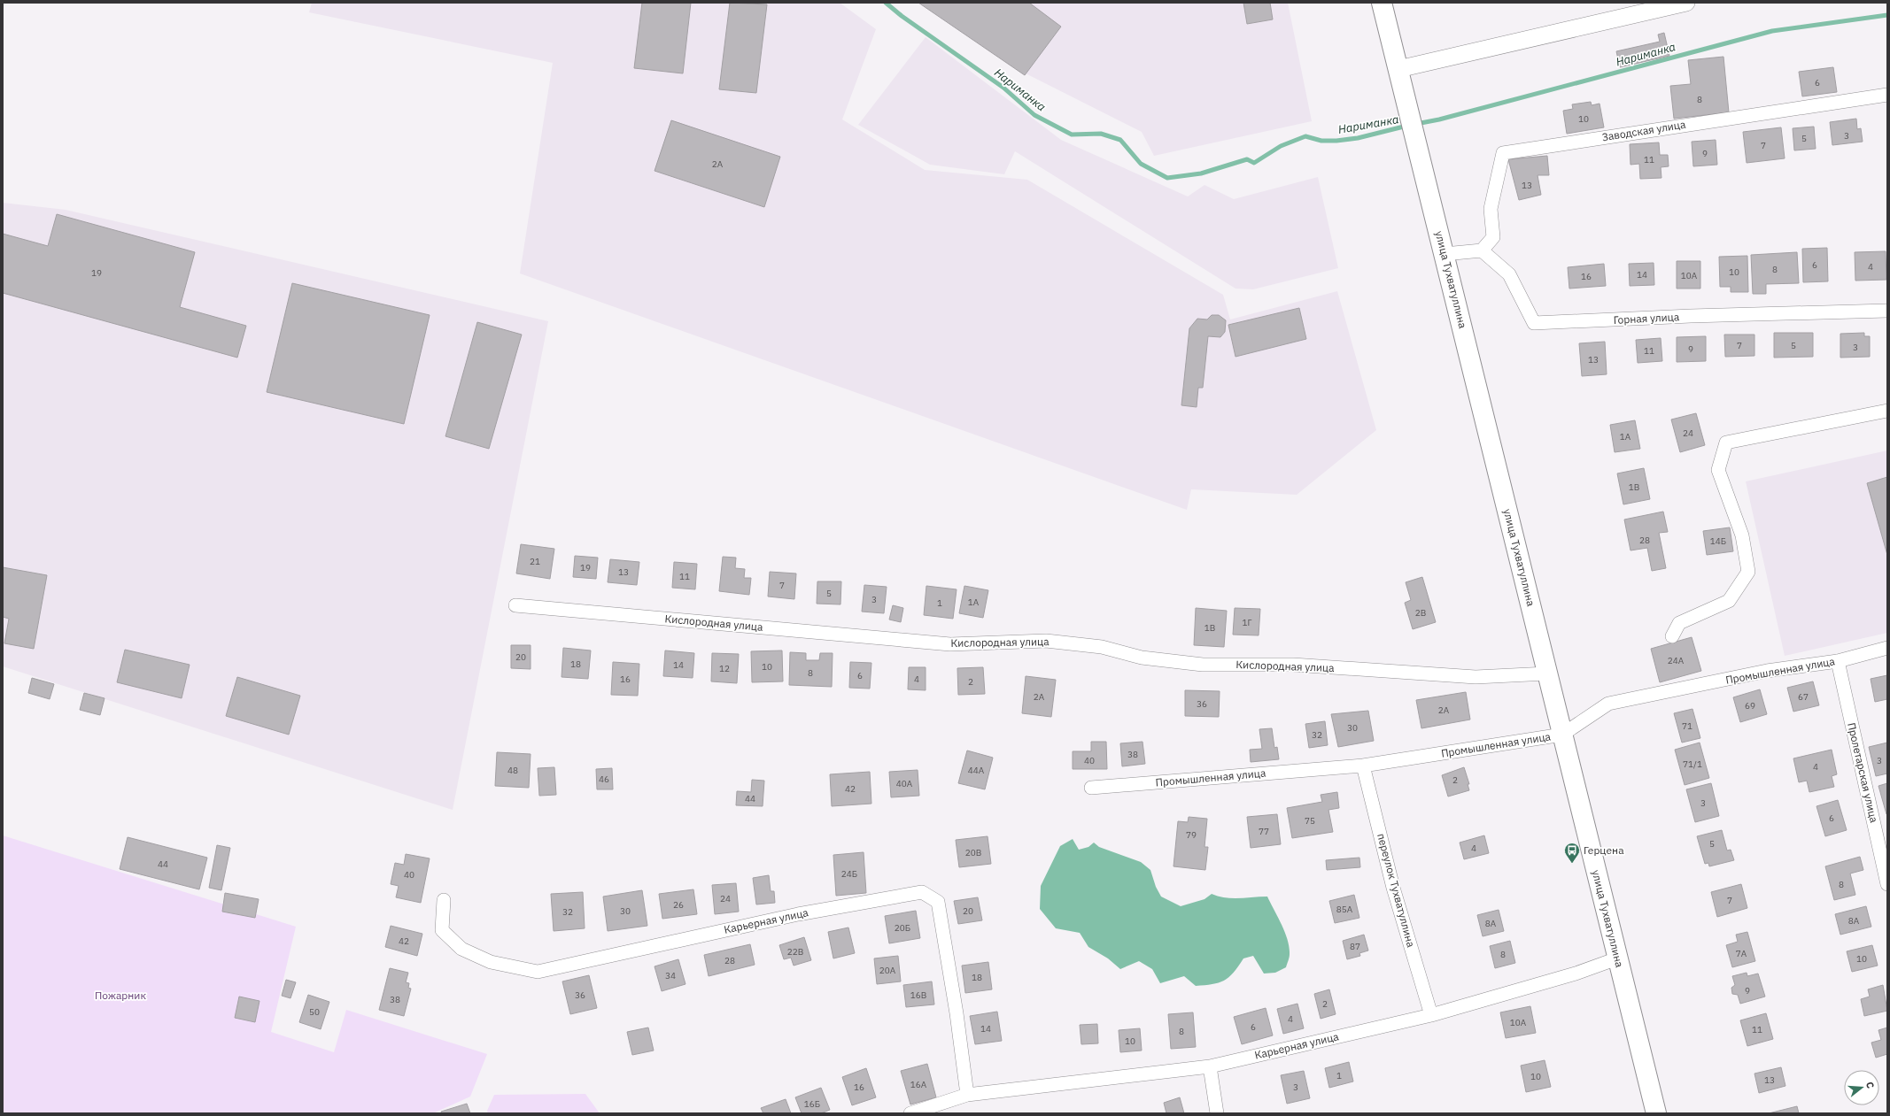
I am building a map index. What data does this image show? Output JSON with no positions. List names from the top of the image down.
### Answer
{
  "streets": {
    "main road": ["улица Тухватуллина"],
    "street": [
      "Заводская улица",
      "Горная улица",
      "Кислородная улица",
      "Промышленная улица",
      "Пролетарская улица",
      "переулок Тухватуллина",
      "Карьерная улица"
    ]
  },
  "crossings": [
    ["Заводская улица", "Горная улица"],
    ["улица Тухватуллина", "Кислородная улица"],
    ["улица Тухватуллина", "Промышленная улица"],
    ["улица Тухватуллина", "Карьерная улица"],
    ["Промышленная улица", "Пролетарская улица"],
    ["Промышленная улица", "переулок Тухватуллина"],
    ["переулок Тухватуллина", "Карьерная улица"]
  ],
  "water": ["Нариманка"],
  "parks": ["Пожарник"],
  "places": {
    "bus stop": ["Герцена"]
  },
  "house_numbers": [
    "6",
    "8",
    "10",
    "3",
    "5",
    "7",
    "9",
    "11",
    "2А",
    "13",
    "6",
    "4",
    "8",
    "10",
    "19",
    "14",
    "10А",
    "16",
    "7",
    "5",
    "3",
    "9",
    "11",
    "13",
    "24",
    "1А",
    "1В",
    "28",
    "14Б",
    "21",
    "19",
    "13",
    "11",
    "7",
    "5",
    "3",
    "1А",
    "1",
    "2В",
    "1Г",
    "1В",
    "20",
    "24А",
    "18",
    "14",
    "10",
    "12",
    "8",
    "6",
    "16",
    "4",
    "2",
    "2А",
    "67",
    "36",
    "69",
    "2А",
    "71",
    "30",
    "32",
    "38",
    "40",
    "3",
    "71/1",
    "4",
    "48",
    "44А",
    "46",
    "2",
    "40А",
    "42",
    "44",
    "3",
    "6",
    "75",
    "77",
    "79",
    "5",
    "4",
    "20В",
    "44",
    "24Б",
    "40",
    "8",
    "24",
    "7",
    "26",
    "85А",
    "30",
    "20",
    "32",
    "8А",
    "8А",
    "20Б",
    "42",
    "87",
    "22В",
    "7А",
    "8",
    "10",
    "28",
    "20А",
    "34",
    "18",
    "9",
    "36",
    "16В",
    "38",
    "2",
    "50",
    "4",
    "10А",
    "6",
    "14",
    "11",
    "8",
    "10",
    "1",
    "10",
    "13",
    "16А",
    "16",
    "3",
    "16Б"
  ],
  "north": "right"
}
